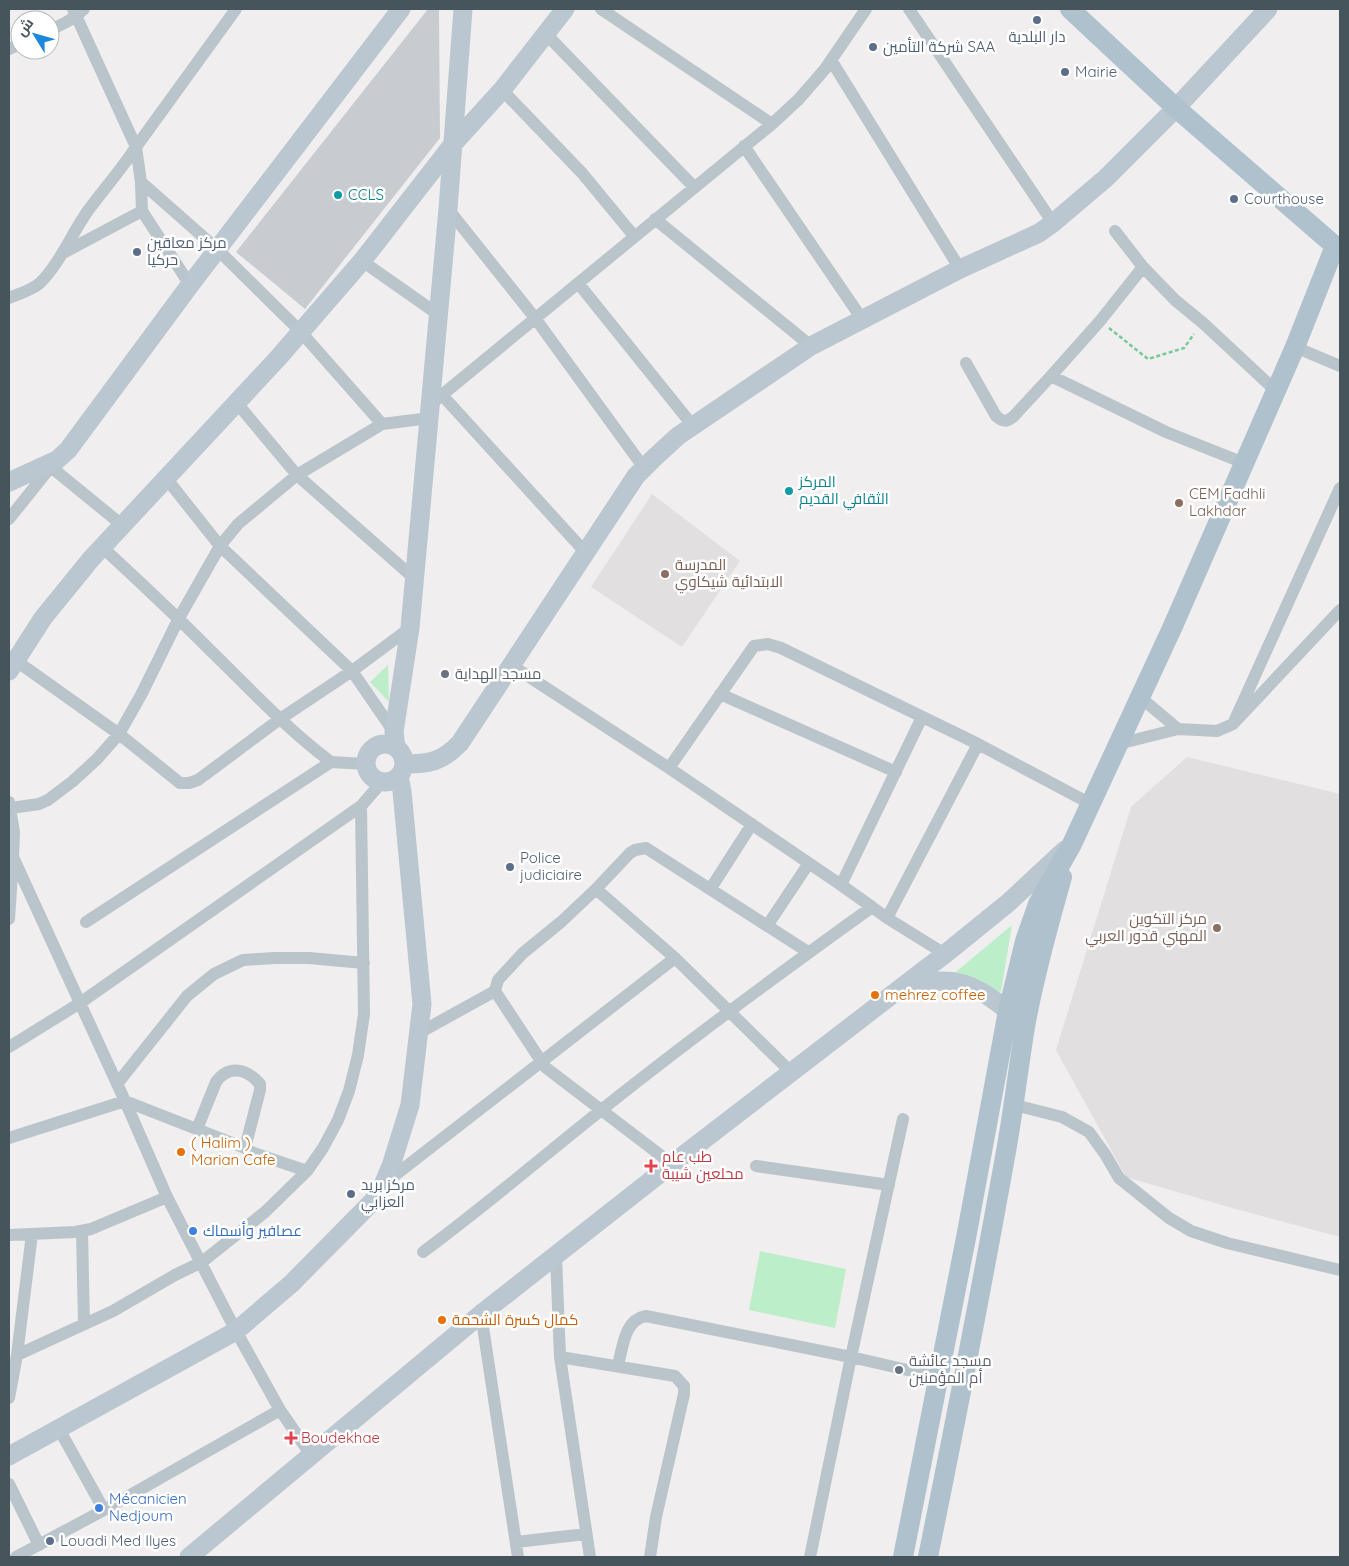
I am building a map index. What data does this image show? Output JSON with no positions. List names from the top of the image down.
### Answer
{
  "places": {
    "other": [
      "دار البلدية",
      "شركة التأمين SAA",
      "Mairie",
      "CCLS",
      "Courthouse",
      "مركز معاقين حركيا",
      "المركز الثقافي القديم",
      "CEM Fadhli Lakhdar",
      "المدرسة الابتدائية شيكاوي",
      "مسجد الهداية",
      "Police judiciaire",
      "مركز التكوين المهني قدور العربي",
      "mehrez coffee",
      "( Halim ) Marian Cafe",
      "مركز بريد العزابي",
      "عصافير وأسماك",
      "كمال كسرة الشحمة",
      "مسجد عائشة أم المؤمنين",
      "Mécanicien Nedjoum",
      "Louadi Med Ilyes"
    ],
    "health": ["طب عام محلعين شيبة", "Boudekhae"]
  },
  "north": "top left"
}
